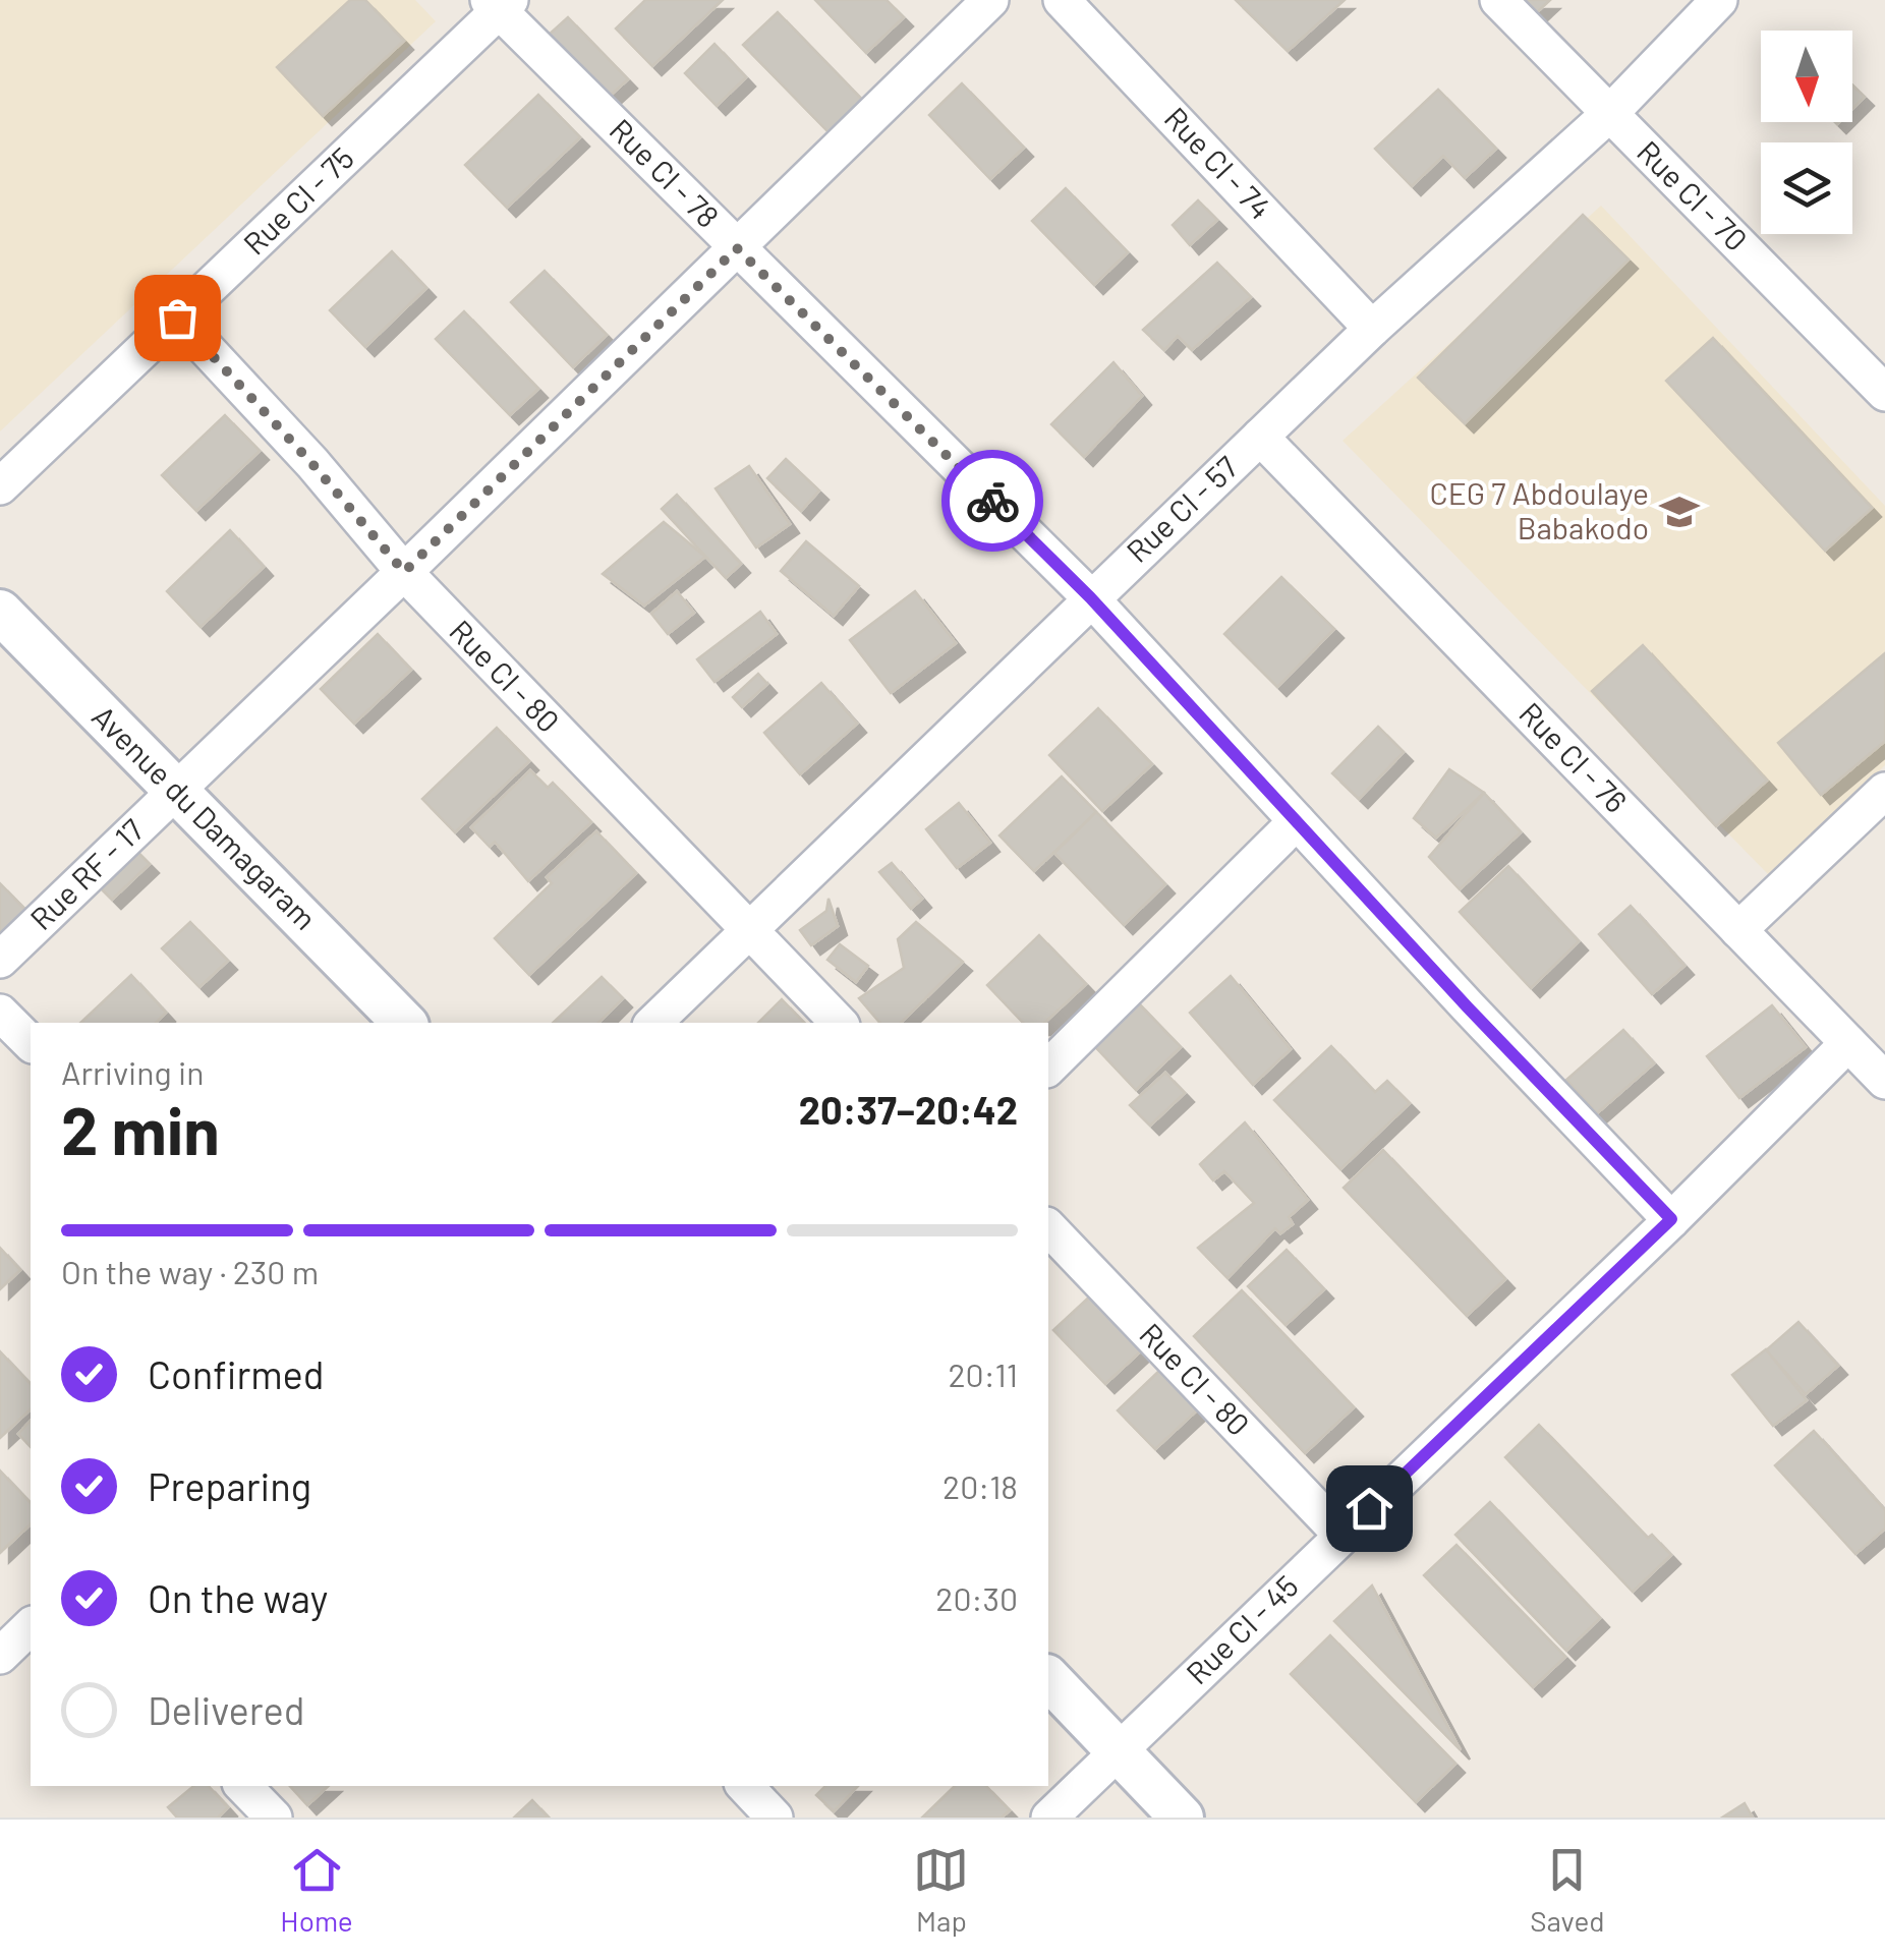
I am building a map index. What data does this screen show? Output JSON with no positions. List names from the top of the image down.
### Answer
{
  "streets": {
    "street": [
      "Rue CI - 74",
      "Rue CI - 78",
      "Rue CI - 70",
      "Rue CI - 75",
      "Rue CI - 57",
      "Rue CI - 80",
      "Rue CI - 76",
      "Avenue du Damagaram",
      "Rue RF - 17",
      "Rue CI - 45"
    ]
  },
  "crossings": [
    ["Rue CI - 74", "Rue CI - 57"],
    ["Rue CI - 78", "Rue CI - 75"],
    ["Rue CI - 78", "Rue CI - 57"],
    ["Rue CI - 78", "Rue RF - 17"],
    ["Rue CI - 78", "Rue CI - 45"],
    ["Rue CI - 70", "Rue CI - 57"],
    ["Rue CI - 75", "Rue CI - 80"],
    ["Rue CI - 57", "Rue CI - 80"],
    ["Rue CI - 57", "Rue CI - 76"],
    ["Rue CI - 80", "Rue RF - 17"],
    ["Rue CI - 80", "Rue CI - 45"],
    ["Rue CI - 76", "Rue CI - 45"],
    ["Avenue du Damagaram", "Rue RF - 17"]
  ],
  "places": {
    "school or university": ["CEG 7 Abdoulaye Babakodo"]
  },
  "north": "bottom",
  "page": {
    "heading": ["2 min", "Arriving in", "20:37–20:42"],
    "bar": "On the way · 230 m",
    "list": [
      ["Confirmed", "20:11"],
      ["Preparing", "20:18"],
      ["On the way", "20:30"],
      "Delivered"
    ],
    "tabs": ["Home", "Map", "Saved"]
  }
}
